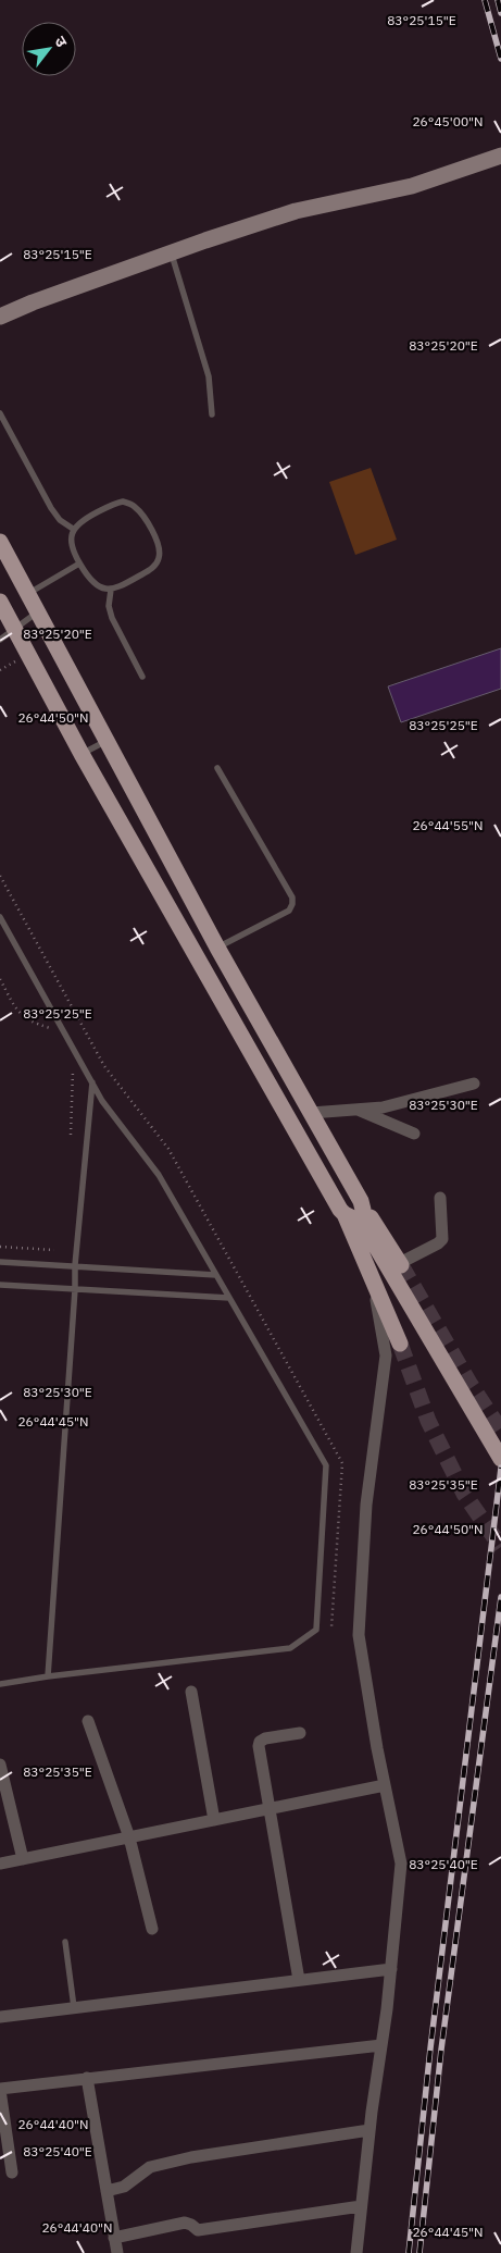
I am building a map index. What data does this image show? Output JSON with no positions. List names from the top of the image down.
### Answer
{
  "north": "top right",
  "coordinates": [
    "83°25'15\"E",
    "26°45'00\"N",
    "83°25'20\"E",
    "26°44'50\"N",
    "83°25'25\"E",
    "26°44'55\"N",
    "83°25'30\"E",
    "26°44'45\"N",
    "83°25'35\"E",
    "83°25'40\"E",
    "26°44'40\"N"
  ]
}
